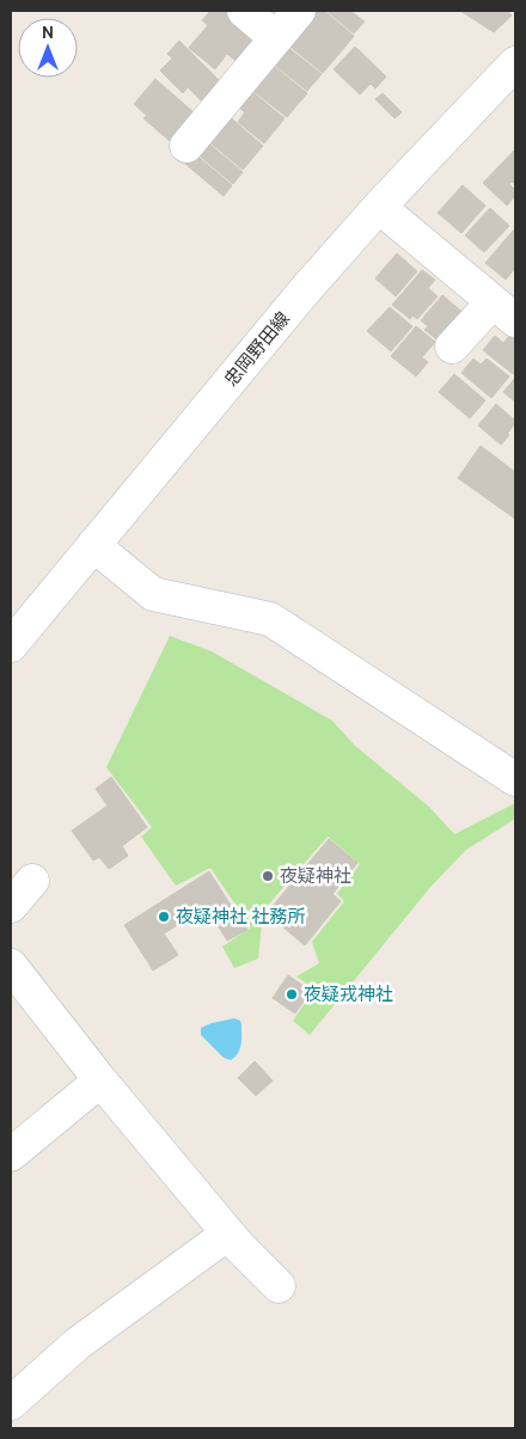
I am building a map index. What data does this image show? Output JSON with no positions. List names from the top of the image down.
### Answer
{
  "streets": {
    "street": ["忠岡野田線"]
  },
  "places": ["夜疑神社", "夜疑神社 社務所", "夜疑戎神社"],
  "north": "top"
}
